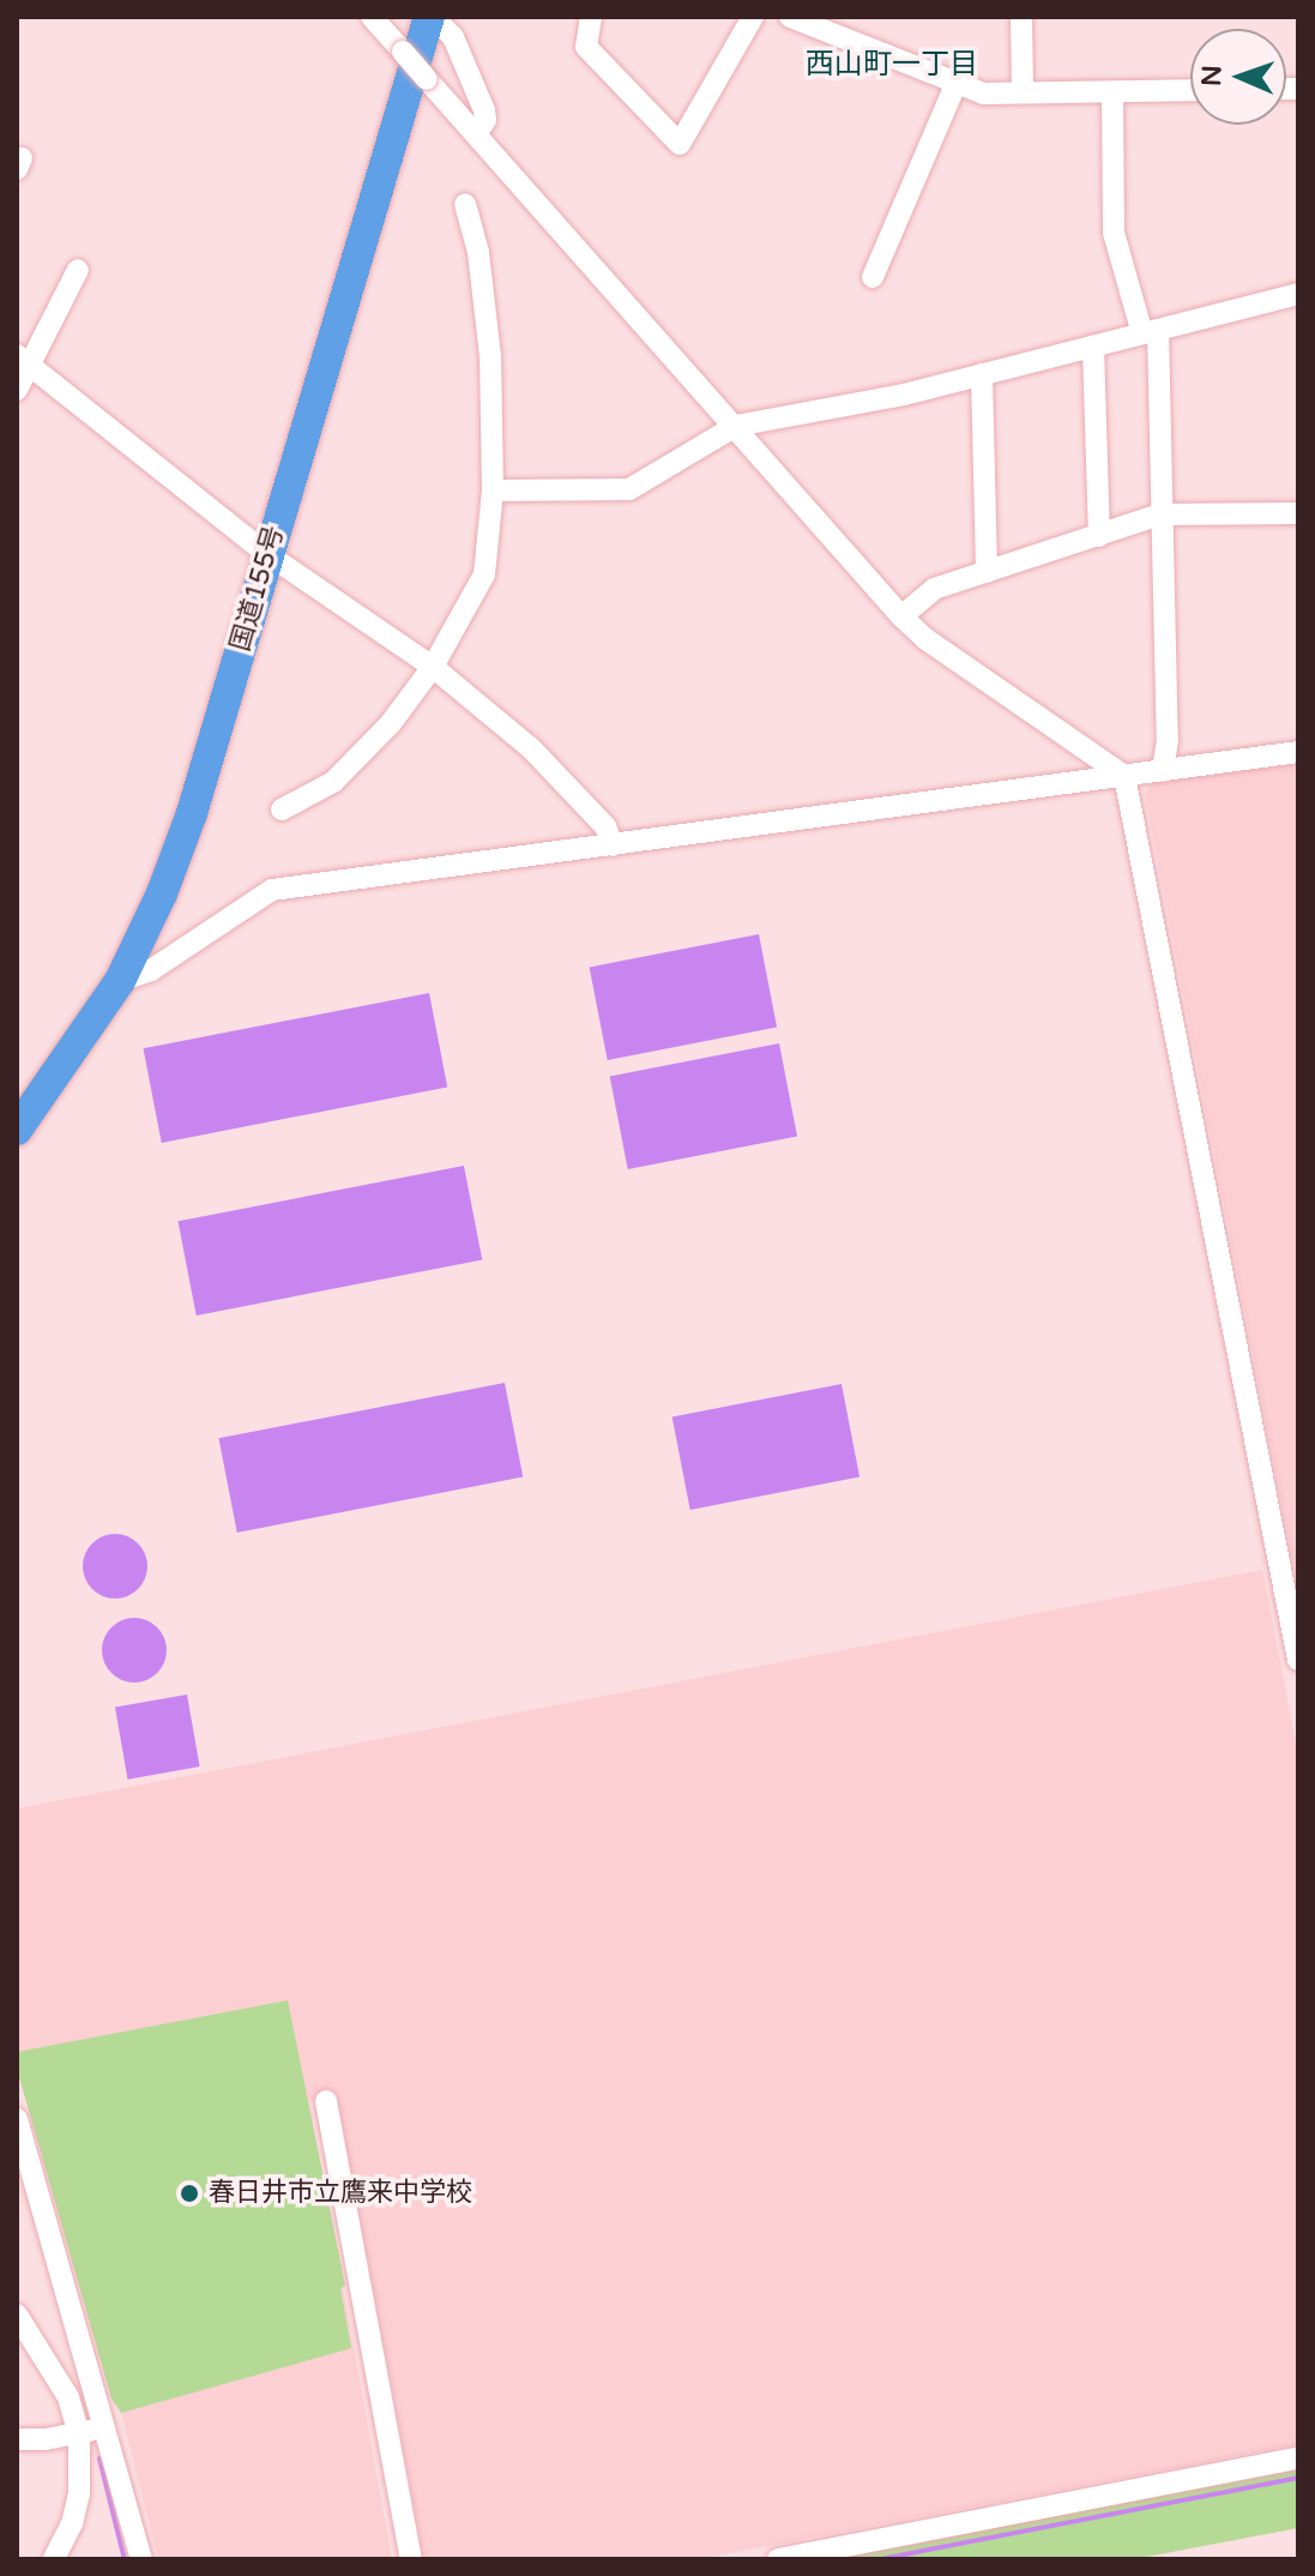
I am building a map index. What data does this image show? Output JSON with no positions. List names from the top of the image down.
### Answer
{
  "streets": {
    "highway": ["国道155号"]
  },
  "districts": ["西山町一丁目"],
  "places": ["春日井市立鷹来中学校"],
  "north": "left"
}
